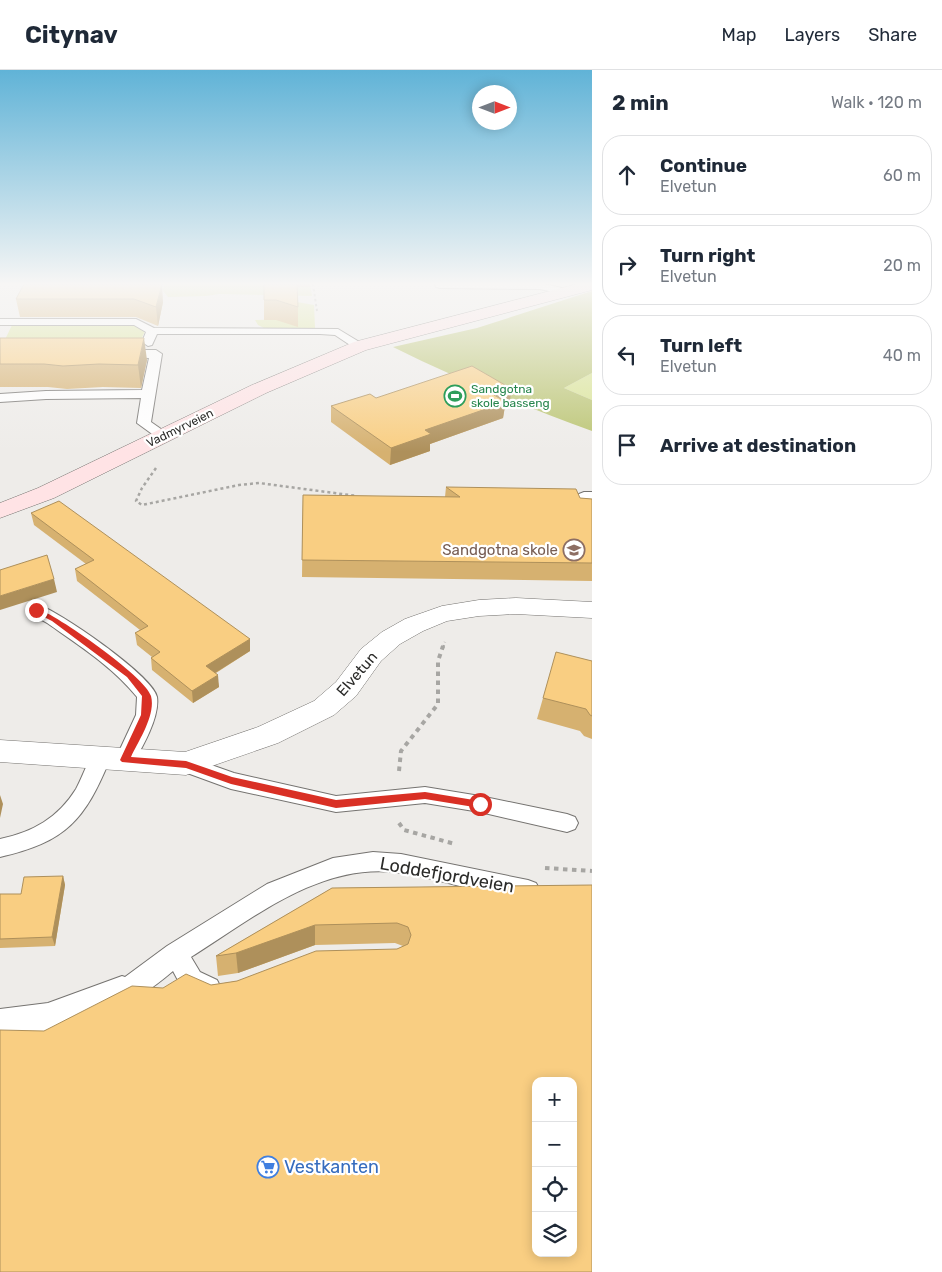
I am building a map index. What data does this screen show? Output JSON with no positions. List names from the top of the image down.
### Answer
{
  "streets": {
    "main road": ["Vadmyrveien"],
    "street": ["Elvetun"],
    "lane": ["Loddefjordveien"]
  },
  "places": {
    "sports": ["Sandgotna skole basseng"],
    "school or university": ["Sandgotna skole"],
    "supermarket": ["Vestkanten"]
  },
  "north": "right",
  "page": {
    "header": "Citynav",
    "nav": ["Map", "Layers", "Share"],
    "heading": ["2 min", "Walk · 120 m"],
    "list": [
      ["Continue", "Elvetun", "60 m"],
      ["Turn right", "Elvetun", "20 m"],
      ["Turn left", "Elvetun", "40 m"],
      "Arrive at destination"
    ],
    "map_buttons": ["+", "−"]
  }
}
